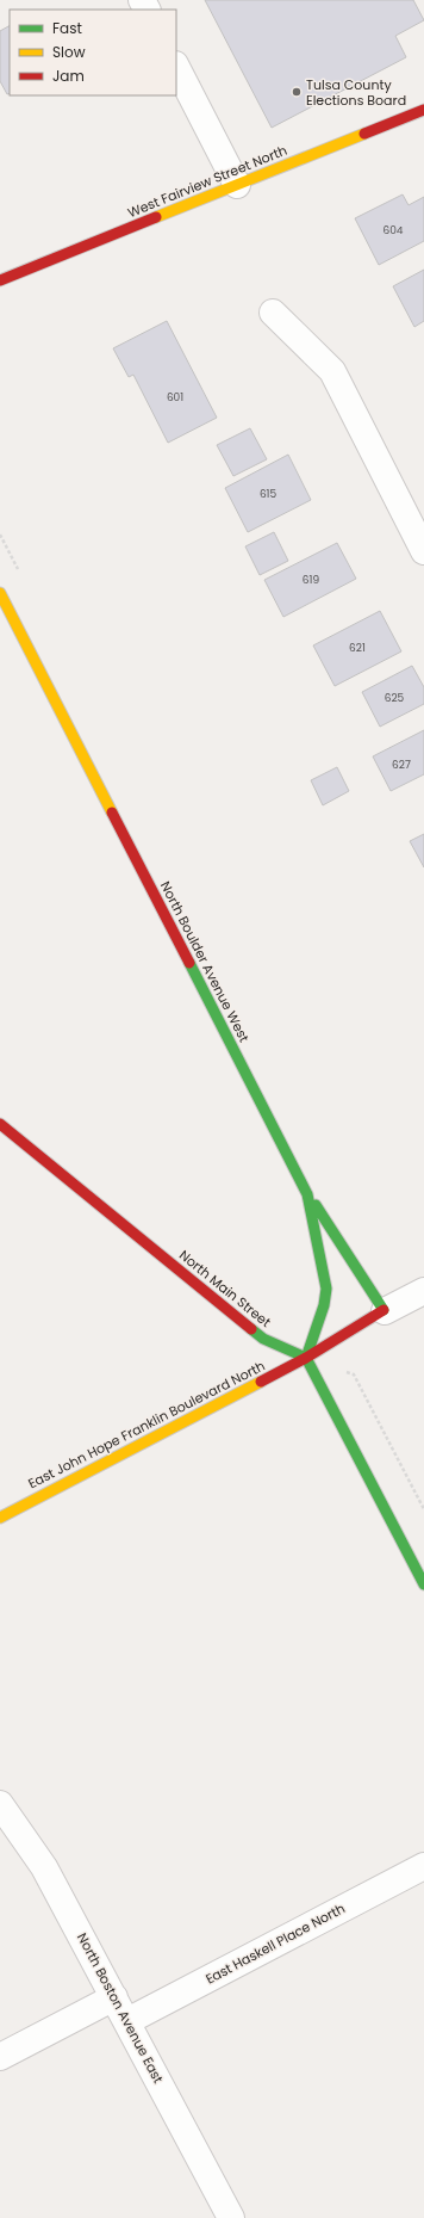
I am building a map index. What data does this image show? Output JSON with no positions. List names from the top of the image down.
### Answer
{
  "streets": {
    "street": [
      "West Fairview Street North",
      "North Boulder Avenue West",
      "North Main Street",
      "East John Hope Franklin Boulevard North",
      "East Haskell Place North",
      "North Boston Avenue East"
    ]
  },
  "crossings": [
    ["North Boulder Avenue West", "North Main Street"],
    ["North Boulder Avenue West", "East John Hope Franklin Boulevard North"],
    ["North Main Street", "East John Hope Franklin Boulevard North"],
    ["East Haskell Place North", "North Boston Avenue East"]
  ],
  "places": ["Tulsa County Elections Board"],
  "house_numbers": [
    "604",
    "601",
    "615",
    "619",
    "621",
    "625",
    "627"
  ],
  "legend": ["Fast", "Slow", "Jam"]
}
